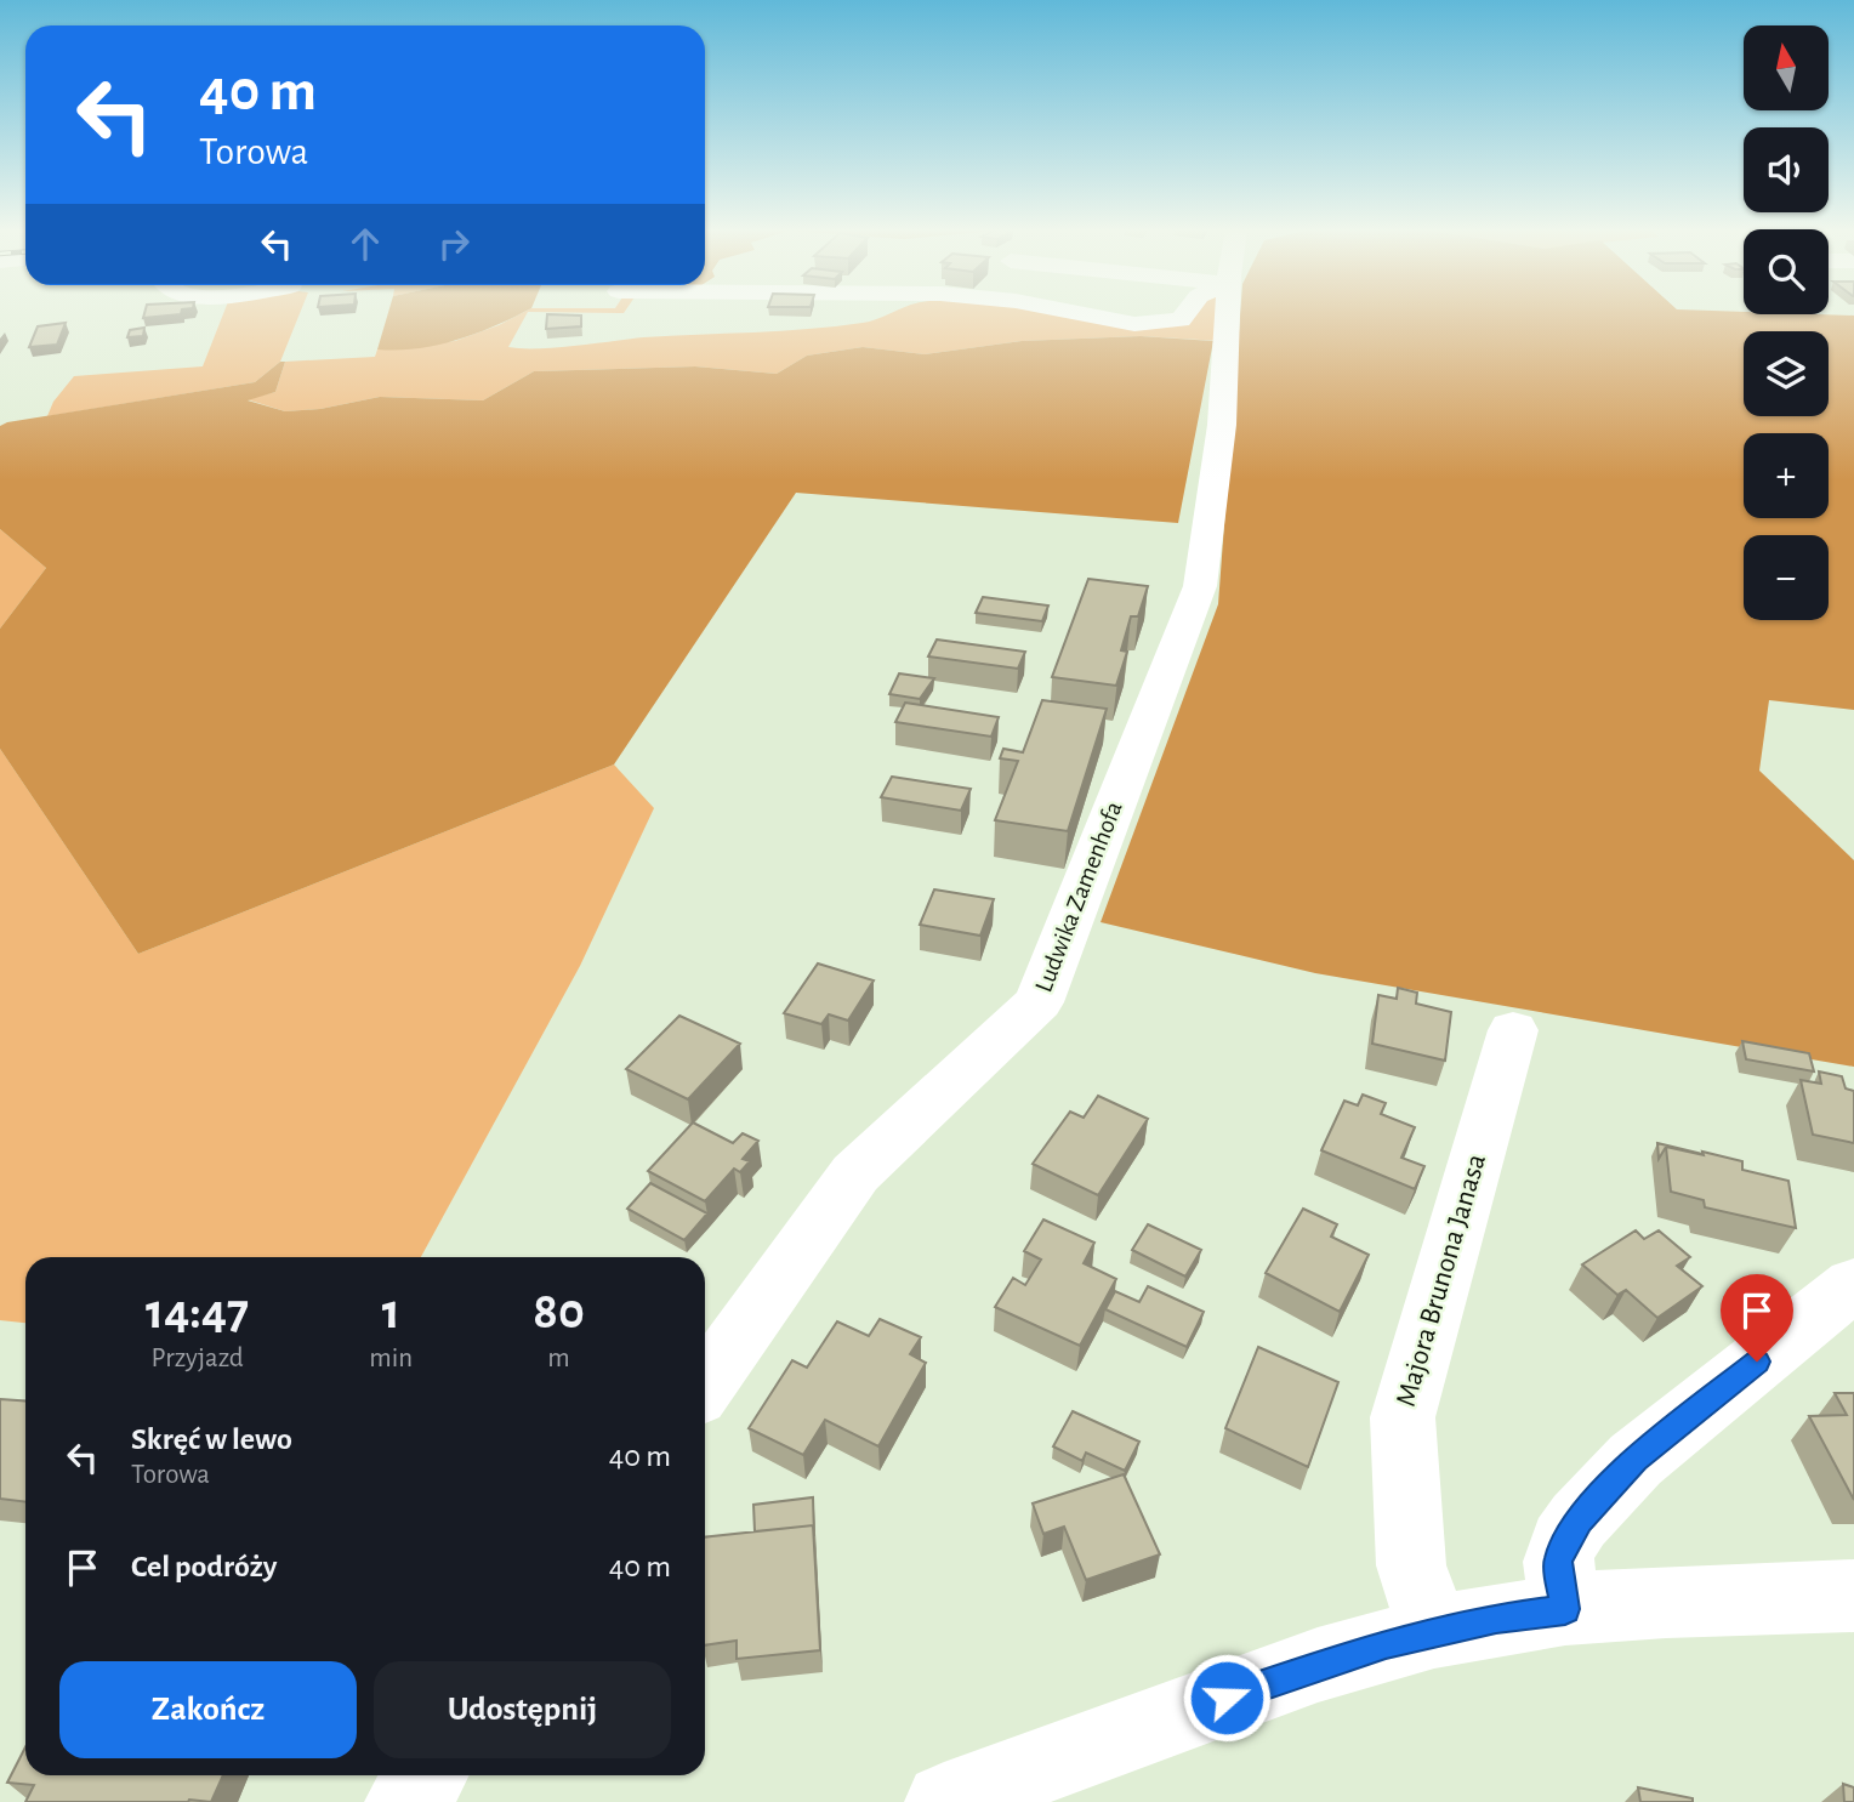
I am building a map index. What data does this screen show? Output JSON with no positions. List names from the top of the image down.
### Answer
{
  "streets": {
    "street": ["Ludwika Zamenhofa", "Majora Brunona Janasa"]
  },
  "north": "top",
  "page": {
    "map_buttons": ["+", "−"],
    "turn": ["40 m", "Torowa"],
    "eta": [
      "14:47",
      "Przyjazd",
      "1",
      "min",
      "80",
      "m"
    ],
    "list": [
      {
        "name": "Skręć w lewo",
        "note": "Torowa",
        "value": "40 m"
      },
      {
        "name": "Cel podróży",
        "value": "40 m"
      }
    ],
    "buttons": ["Zakończ", "Udostępnij"]
  }
}
